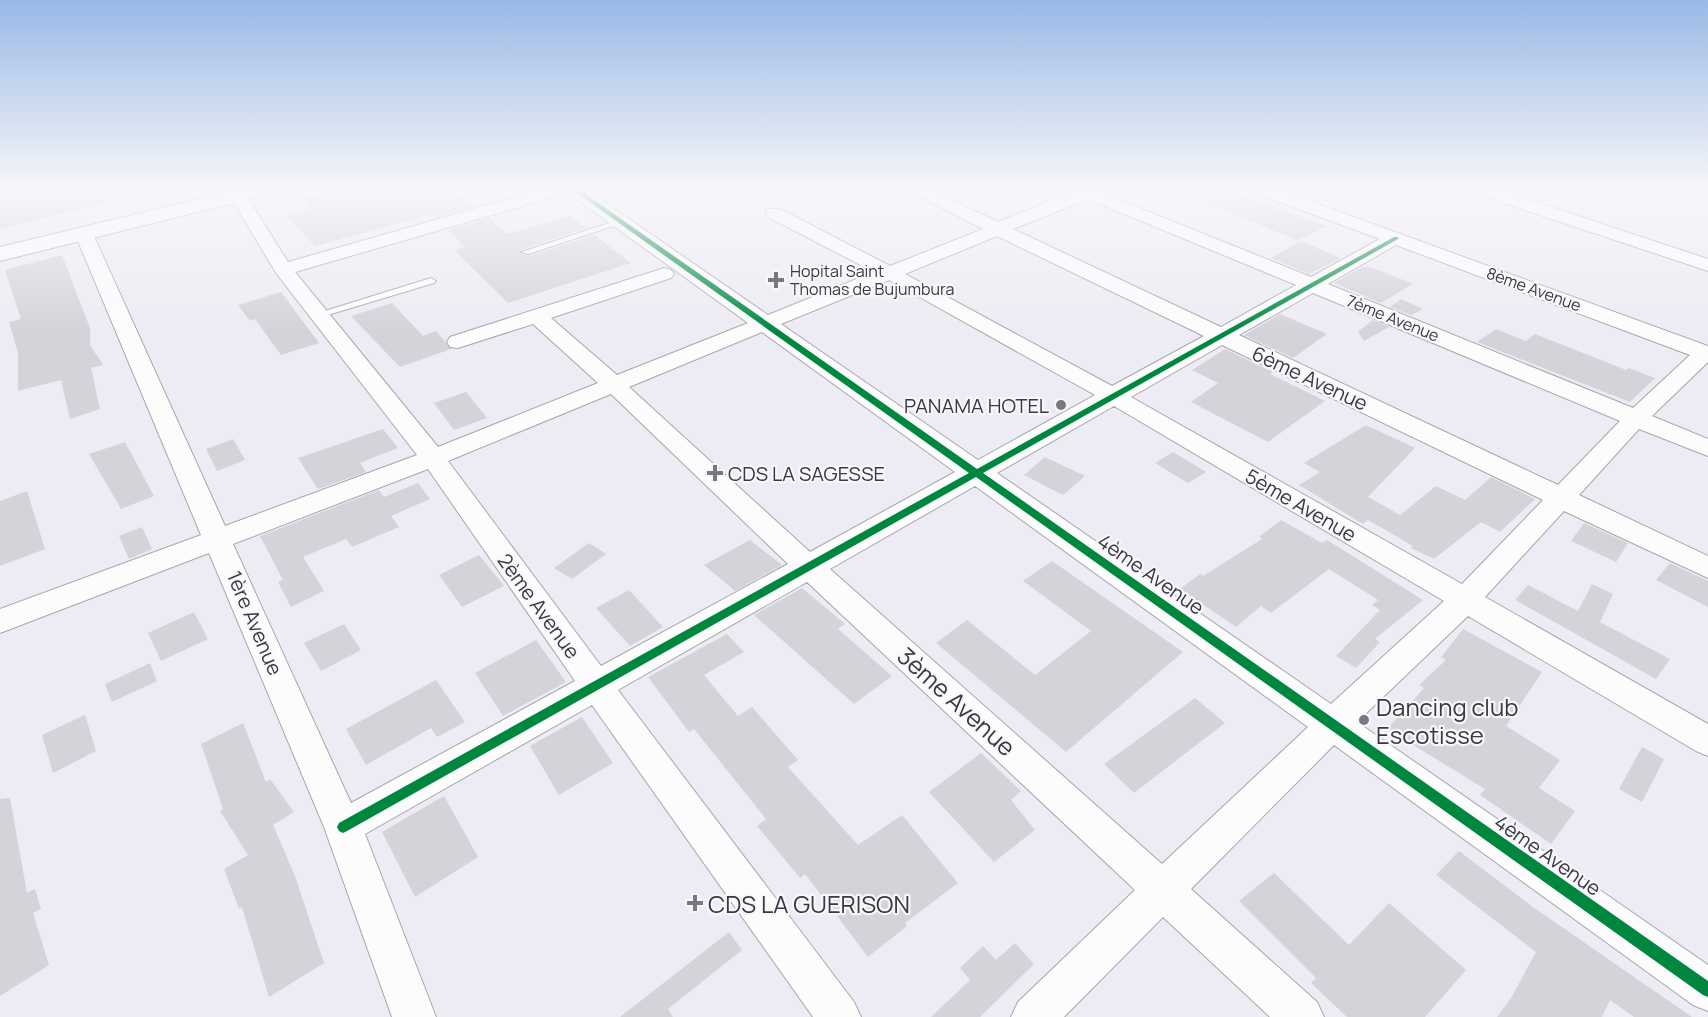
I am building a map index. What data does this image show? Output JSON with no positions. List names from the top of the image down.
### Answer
{
  "streets": {
    "street": [
      "8ème Avenue",
      "7ème Avenue",
      "6ème Avenue",
      "5ème Avenue",
      "4ème Avenue",
      "2ème Avenue",
      "1ère Avenue",
      "3ème Avenue"
    ]
  },
  "places": {
    "health": ["Hopital Saint Thomas de Bujumbura", "CDS LA SAGESSE", "CDS LA GUERISON"],
    "other": ["PANAMA HOTEL", "Dancing club Escotisse"]
  }
}
